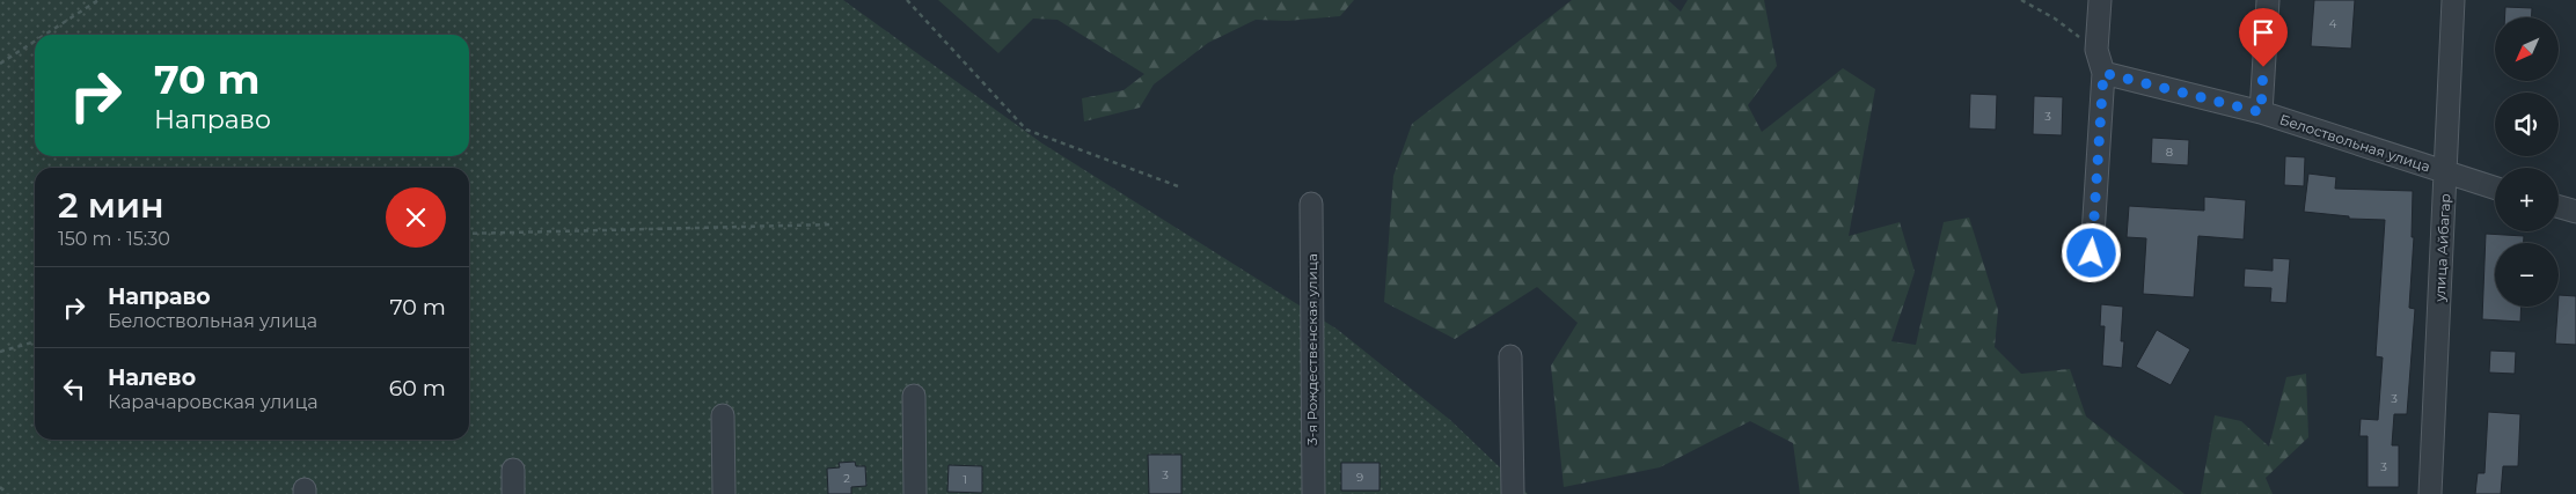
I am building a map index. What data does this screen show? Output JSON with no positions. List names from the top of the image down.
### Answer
{
  "streets": {
    "street": ["Белоствольная улица", "улица Айбагар", "3-я Рождественская улица"]
  },
  "crossings": [
    ["Белоствольная улица", "улица Айбагар"]
  ],
  "house_numbers": [
    "4",
    "3",
    "8",
    "3",
    "3",
    "3",
    "9",
    "2",
    "1"
  ],
  "north": "bottom left",
  "page": {
    "map_buttons": ["+", "−"],
    "turn": ["70 m", "Направо"],
    "heading": ["2 мин", "150 m · 15:30"],
    "list": [
      {
        "name": "Направо",
        "note": "Белоствольная улица",
        "value": "70 m"
      },
      {
        "name": "Налево",
        "note": "Карачаровская улица",
        "value": "60 m"
      }
    ]
  }
}
